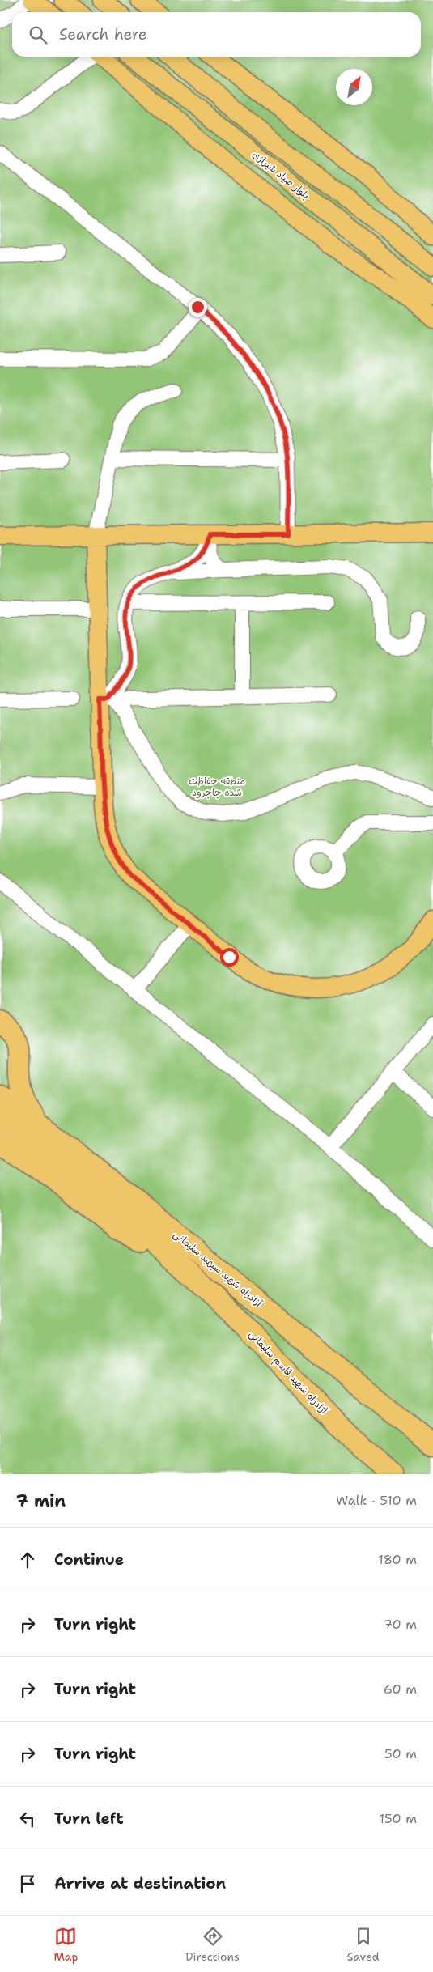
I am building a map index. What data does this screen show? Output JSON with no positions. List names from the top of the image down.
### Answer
{
  "streets": {
    "highway": ["آزادراه شهید سپهبد سلیمانی", "آزادراه شهید قاسم سلیمانی"],
    "main road": ["بلوار صیاد شیرازی"]
  },
  "crossings": [
    ["آزادراه شهید سپهبد سلیمانی", "آزادراه شهید قاسم سلیمانی"]
  ],
  "parks": ["منطقه حفاظت شده جاجرود"],
  "north": "top right",
  "page": {
    "search": "Search here",
    "heading": ["7 min", "Walk · 510 m"],
    "list": [
      ["Continue", "180 m"],
      ["Turn right", "70 m"],
      ["Turn right", "60 m"],
      ["Turn right", "50 m"],
      ["Turn left", "150 m"],
      "Arrive at destination"
    ],
    "nav": ["Map", "Directions", "Saved"]
  }
}
